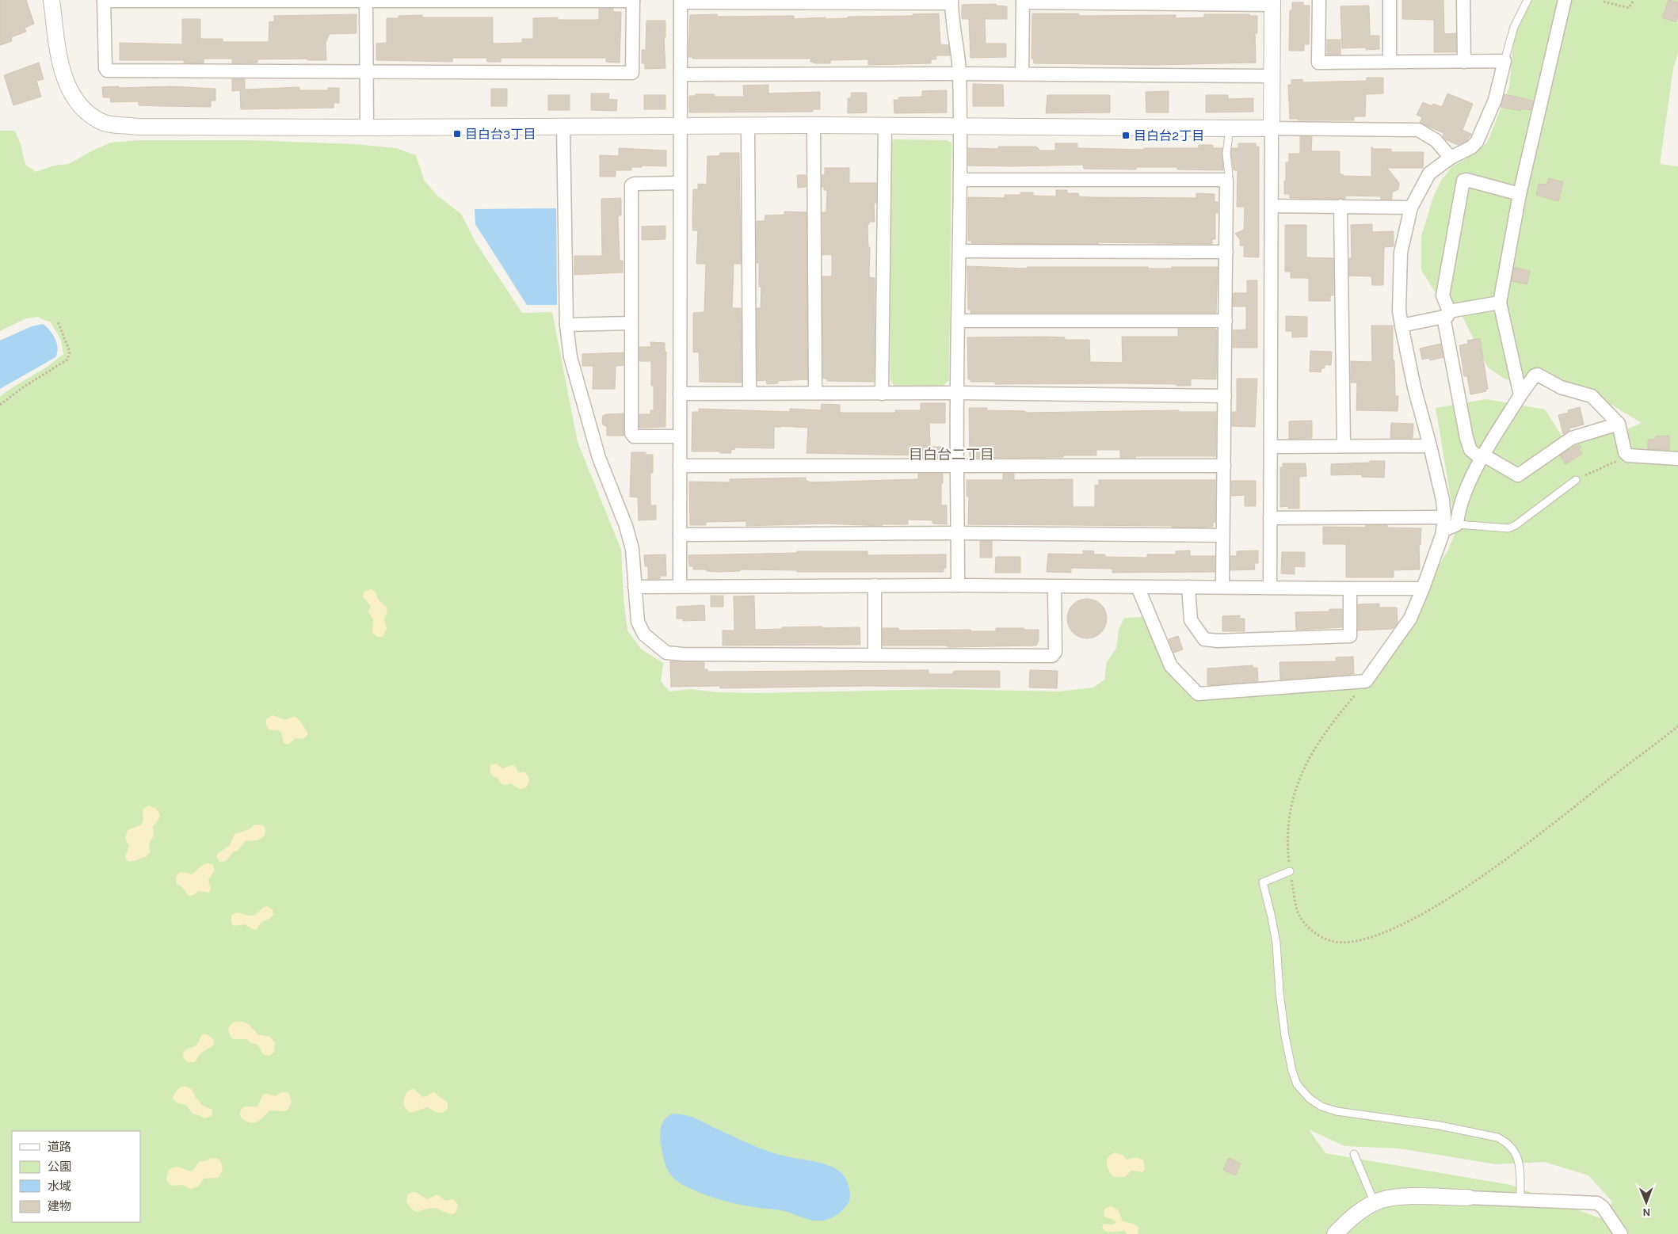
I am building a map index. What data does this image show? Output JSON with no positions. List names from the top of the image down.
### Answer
{
  "districts": ["目白台二丁目"],
  "places": {
    "transit": ["目白台3丁目", "目白台2丁目"]
  },
  "legend": [
    "道路",
    "公園",
    "水域",
    "建物"
  ],
  "north": "bottom"
}
